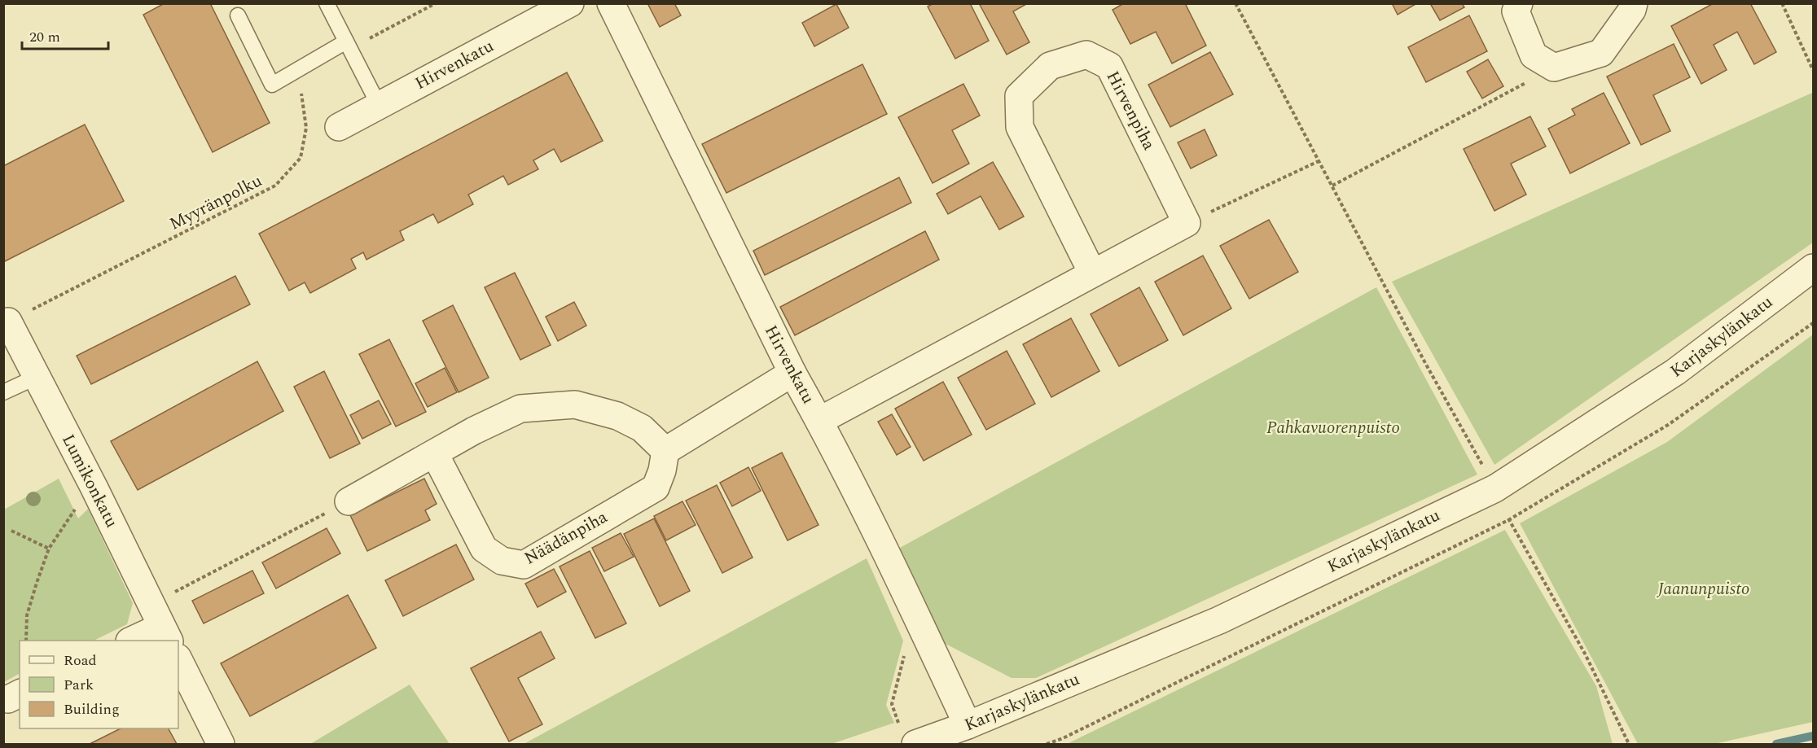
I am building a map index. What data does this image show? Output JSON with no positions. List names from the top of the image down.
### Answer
{
  "streets": {
    "street": [
      "Hirvenkatu",
      "Hirvenpiha",
      "Karjaskylänkatu",
      "Lumikonkatu",
      "Näädänpiha"
    ],
    "path": ["Myyränpolku"]
  },
  "crossings": [
    ["Hirvenkatu", "Karjaskylänkatu"],
    ["Myyränpolku", "Lumikonkatu"]
  ],
  "parks": ["Pahkavuorenpuisto", "Jaanunpuisto"],
  "legend": ["Road", "Park", "Building"],
  "scale_bar": "20 m"
}
